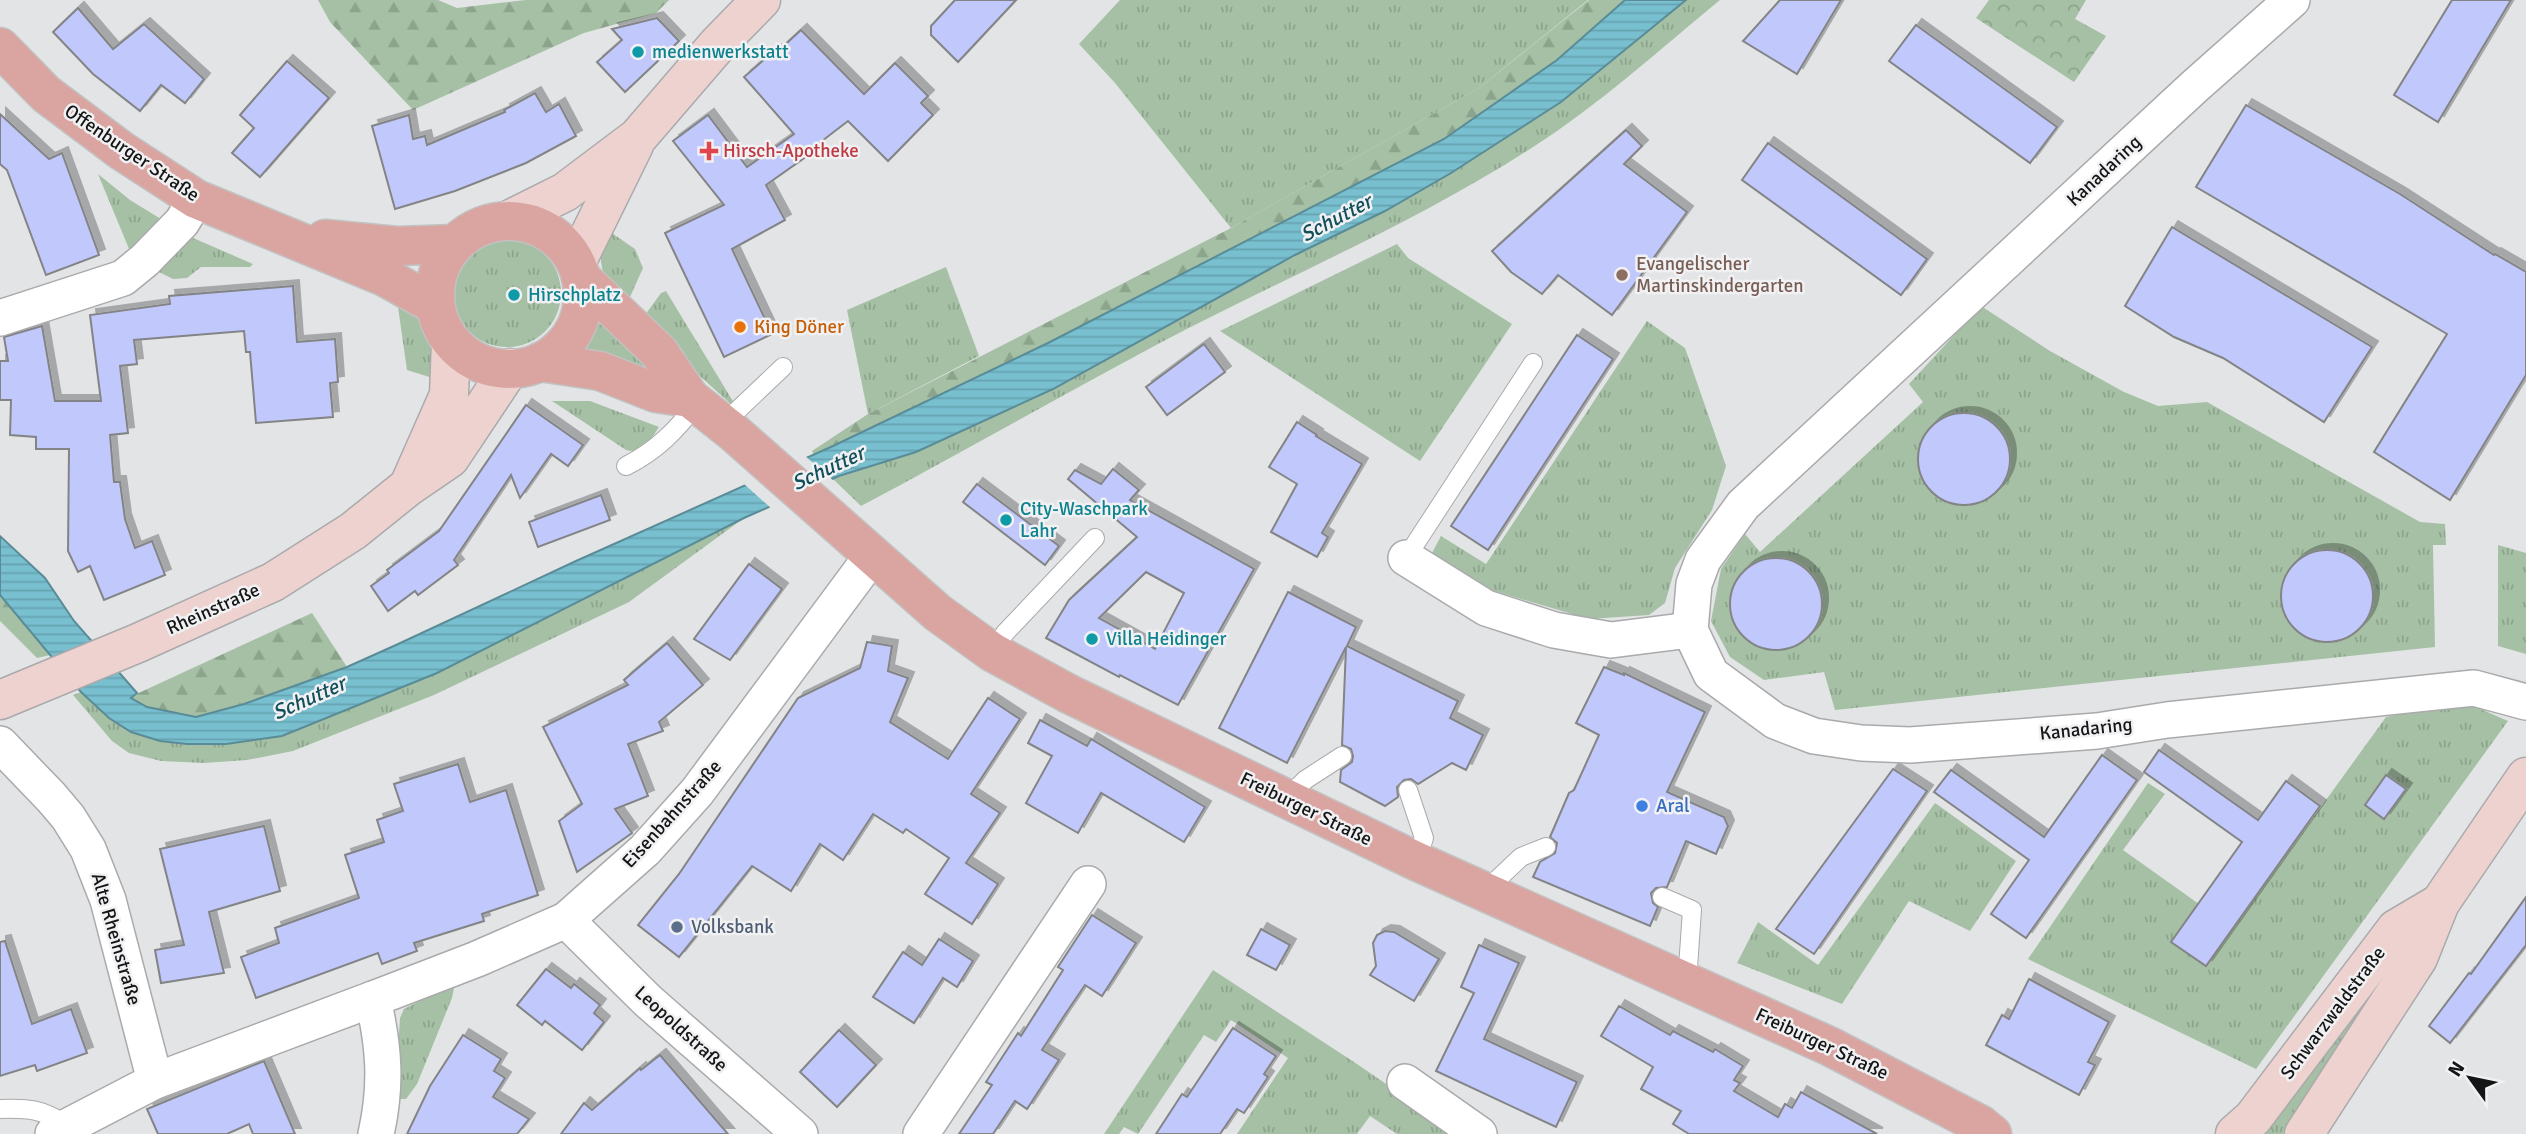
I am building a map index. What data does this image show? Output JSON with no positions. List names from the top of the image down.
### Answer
{
  "streets": {
    "main road": ["Offenburger Straße", "Freiburger Straße"],
    "street": [
      "Kanadaring",
      "Rheinstraße",
      "Eisenbahnstraße",
      "Alte Rheinstraße",
      "Schwarzwaldstraße",
      "Leopoldstraße"
    ]
  },
  "crossings": [
    ["Offenburger Straße", "Rheinstraße"],
    ["Offenburger Straße", "Freiburger Straße"],
    ["Rheinstraße", "Freiburger Straße"],
    ["Freiburger Straße", "Eisenbahnstraße"],
    ["Eisenbahnstraße", "Leopoldstraße"]
  ],
  "water": ["Schutter"],
  "places": {
    "other": [
      "medienwerkstatt",
      "Evangelischer Martinskindergarten",
      "Hirschplatz",
      "King Döner",
      "City-Waschpark Lahr",
      "Villa Heidinger",
      "Aral",
      "Volksbank"
    ],
    "health": ["Hirsch-Apotheke"]
  },
  "north": "top left"
}
